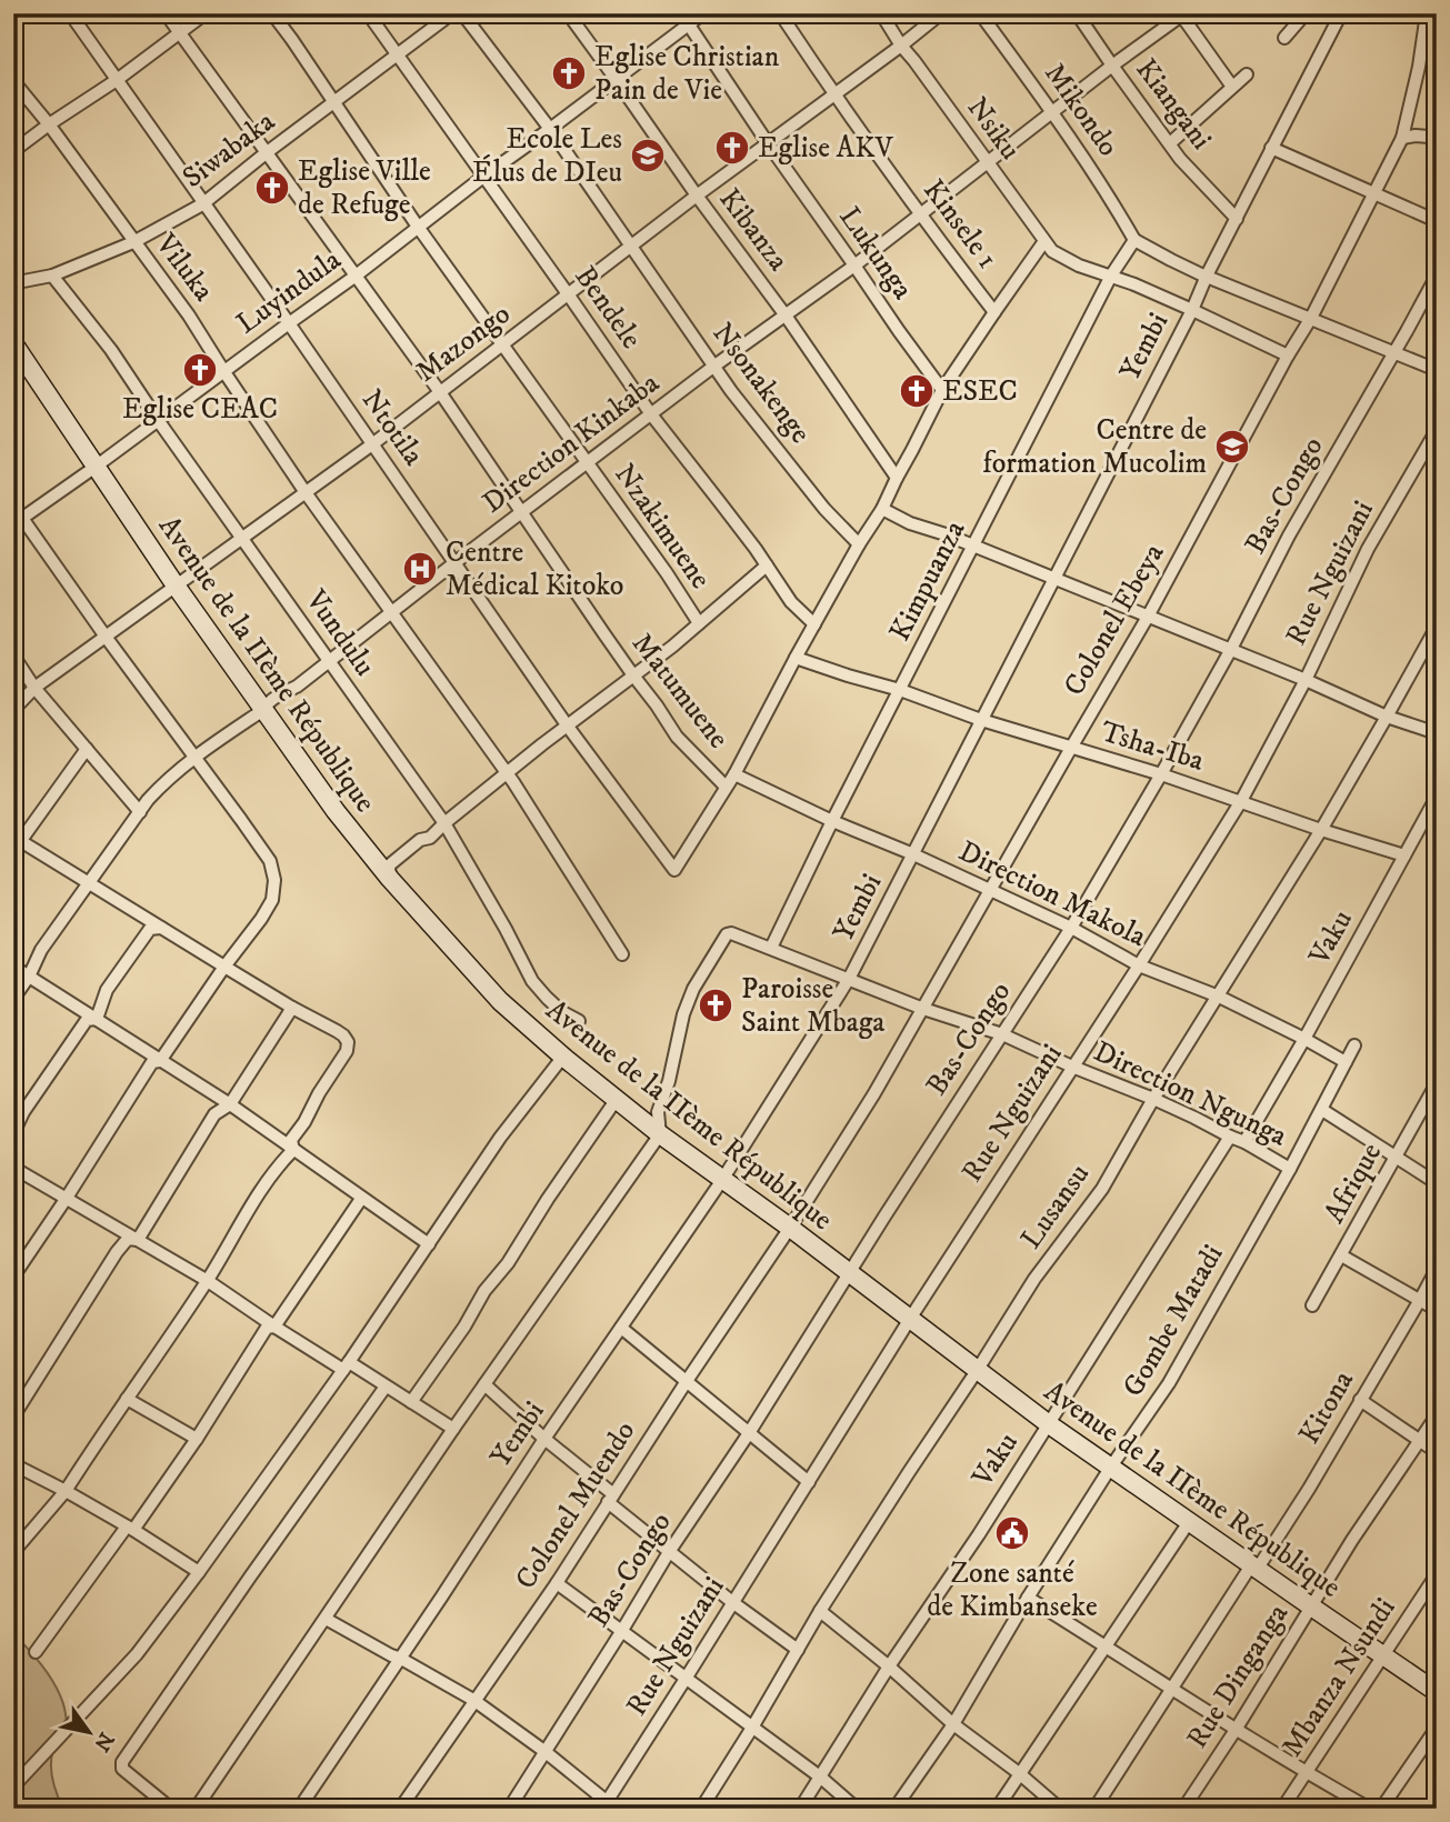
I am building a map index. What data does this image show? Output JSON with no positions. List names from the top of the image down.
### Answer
{
  "streets": {
    "street": [
      "Kiangani",
      "Mikondo",
      "Nsiku",
      "Siwabaka",
      "Kinsele 1",
      "Kibanza",
      "Lukunga",
      "Viluka",
      "Luyindula",
      "Bendele",
      "Mazongo",
      "Yembi",
      "Nsonakenge",
      "Ntotila",
      "Direction Kinkaba",
      "Bas-Congo",
      "Nzakimuene",
      "Rue Nguizani",
      "Kimpuanza",
      "Colonel Ebeya",
      "Vundulu",
      "Avenue de la IIème République",
      "Matumuene",
      "Tsha-Iba",
      "Direction Makola",
      "Vaku",
      "Direction Ngunga",
      "Afrique",
      "Lusansu",
      "Gombe Matadi",
      "Kitona",
      "Colonel Muendo",
      "Rue Dinganga",
      "Mbanza Nsundi"
    ]
  },
  "crossings": [
    ["Kiangani", "Yembi"],
    ["Kiangani", "Direction Kinkaba"],
    ["Mikondo", "Direction Kinkaba"],
    ["Mikondo", "Kimpuanza"],
    ["Nsiku", "Mazongo"],
    ["Nsiku", "Yembi"],
    ["Nsiku", "Direction Kinkaba"],
    ["Nsiku", "Kimpuanza"],
    ["Nsiku", "Colonel Ebeya"],
    ["Siwabaka", "Viluka"],
    ["Siwabaka", "Bendele"],
    ["Siwabaka", "Ntotila"],
    ["Siwabaka", "Nzakimuene"],
    ["Siwabaka", "Vundulu"],
    ["Siwabaka", "Matumuene"],
    ["Kinsele 1", "Mazongo"],
    ["Kinsele 1", "Direction Kinkaba"],
    ["Kibanza", "Luyindula"],
    ["Kibanza", "Mazongo"],
    ["Kibanza", "Direction Kinkaba"],
    ["Lukunga", "Luyindula"],
    ["Lukunga", "Mazongo"],
    ["Lukunga", "Direction Kinkaba"],
    ["Viluka", "Luyindula"],
    ["Viluka", "Mazongo"],
    ["Viluka", "Direction Kinkaba"],
    ["Luyindula", "Bendele"],
    ["Luyindula", "Nsonakenge"],
    ["Luyindula", "Ntotila"],
    ["Luyindula", "Nzakimuene"],
    ["Luyindula", "Vundulu"],
    ["Luyindula", "Avenue de la IIème République"],
    ["Luyindula", "Matumuene"],
    ["Bendele", "Mazongo"],
    ["Bendele", "Direction Kinkaba"],
    ["Mazongo", "Nsonakenge"],
    ["Mazongo", "Ntotila"],
    ["Mazongo", "Nzakimuene"],
    ["Mazongo", "Vundulu"],
    ["Mazongo", "Avenue de la IIème République"],
    ["Mazongo", "Matumuene"],
    ["Yembi", "Avenue de la IIème République"],
    ["Yembi", "Tsha-Iba"],
    ["Yembi", "Direction Makola"],
    ["Yembi", "Direction Ngunga"],
    ["Nsonakenge", "Direction Kinkaba"],
    ["Ntotila", "Direction Kinkaba"],
    ["Ntotila", "Matumuene"],
    ["Direction Kinkaba", "Nzakimuene"],
    ["Direction Kinkaba", "Vundulu"],
    ["Direction Kinkaba", "Avenue de la IIème République"],
    ["Direction Kinkaba", "Matumuene"],
    ["Bas-Congo", "Avenue de la IIème République"],
    ["Bas-Congo", "Tsha-Iba"],
    ["Bas-Congo", "Direction Makola"],
    ["Bas-Congo", "Direction Ngunga"],
    ["Rue Nguizani", "Avenue de la IIème République"],
    ["Rue Nguizani", "Tsha-Iba"],
    ["Rue Nguizani", "Direction Makola"],
    ["Rue Nguizani", "Direction Ngunga"],
    ["Kimpuanza", "Tsha-Iba"],
    ["Kimpuanza", "Direction Makola"],
    ["Kimpuanza", "Direction Ngunga"],
    ["Colonel Ebeya", "Avenue de la IIème République"],
    ["Colonel Ebeya", "Tsha-Iba"],
    ["Colonel Ebeya", "Direction Makola"],
    ["Colonel Ebeya", "Direction Ngunga"],
    ["Colonel Ebeya", "Colonel Muendo"],
    ["Avenue de la IIème République", "Vaku"],
    ["Avenue de la IIème République", "Direction Ngunga"],
    ["Avenue de la IIème République", "Lusansu"],
    ["Avenue de la IIème République", "Gombe Matadi"],
    ["Avenue de la IIème République", "Kitona"],
    ["Avenue de la IIème République", "Colonel Muendo"],
    ["Avenue de la IIème République", "Rue Dinganga"],
    ["Avenue de la IIème République", "Mbanza Nsundi"],
    ["Tsha-Iba", "Vaku"],
    ["Tsha-Iba", "Lusansu"],
    ["Direction Makola", "Vaku"],
    ["Direction Makola", "Lusansu"],
    ["Direction Makola", "Gombe Matadi"],
    ["Vaku", "Direction Ngunga"],
    ["Direction Ngunga", "Lusansu"],
    ["Direction Ngunga", "Gombe Matadi"]
  ],
  "places": {
    "church": [
      "Eglise Christian Pain de Vie",
      "Eglise AKV",
      "Eglise Ville de Refuge",
      "Eglise CEAC",
      "ESEC",
      "Paroisse Saint Mbaga"
    ],
    "school or university": ["Ecole Les Élus de DIeu", "Centre de formation Mucolim"],
    "hospital": ["Centre Médical Kitoko"],
    "public building": ["Zone santé de Kimbanseke"]
  },
  "north": "bottom right"
}
